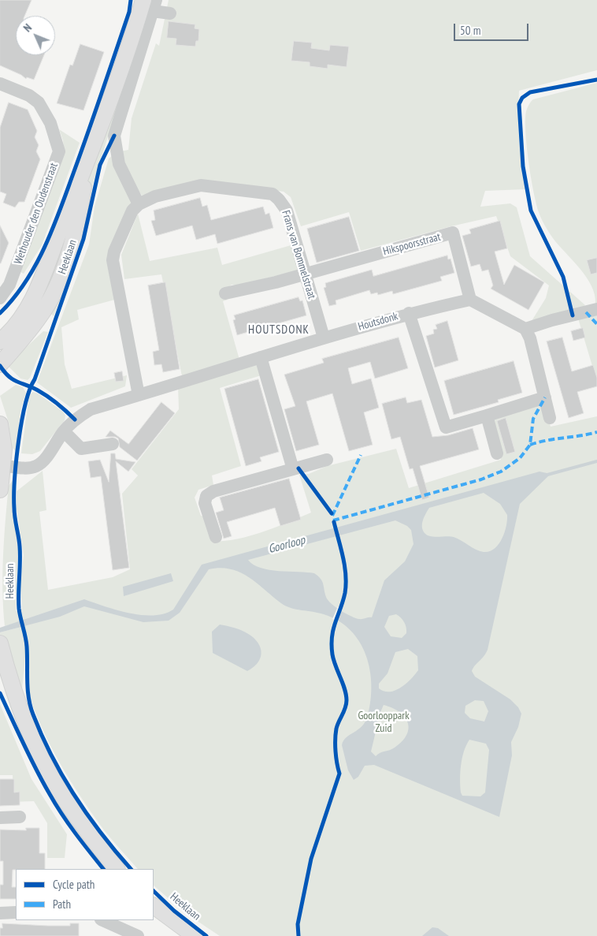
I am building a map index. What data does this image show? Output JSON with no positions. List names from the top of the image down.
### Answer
{
  "streets": {
    "main road": ["Heeklaan"],
    "street": [
      "Wethouder den Oudenstraat",
      "Hikspoorsstraat",
      "Frans van Bommelstraat",
      "Houtsdonk"
    ]
  },
  "crossings": [
    ["Hikspoorsstraat", "Frans van Bommelstraat"],
    ["Hikspoorsstraat", "Houtsdonk"],
    ["Frans van Bommelstraat", "Houtsdonk"]
  ],
  "districts": ["HOUTSDONK"],
  "water": ["Goorloop"],
  "parks": ["Goorlooppark Zuid"],
  "legend": ["Cycle path", "Path"],
  "scale_bar": "50 m",
  "north": "top left"
}
